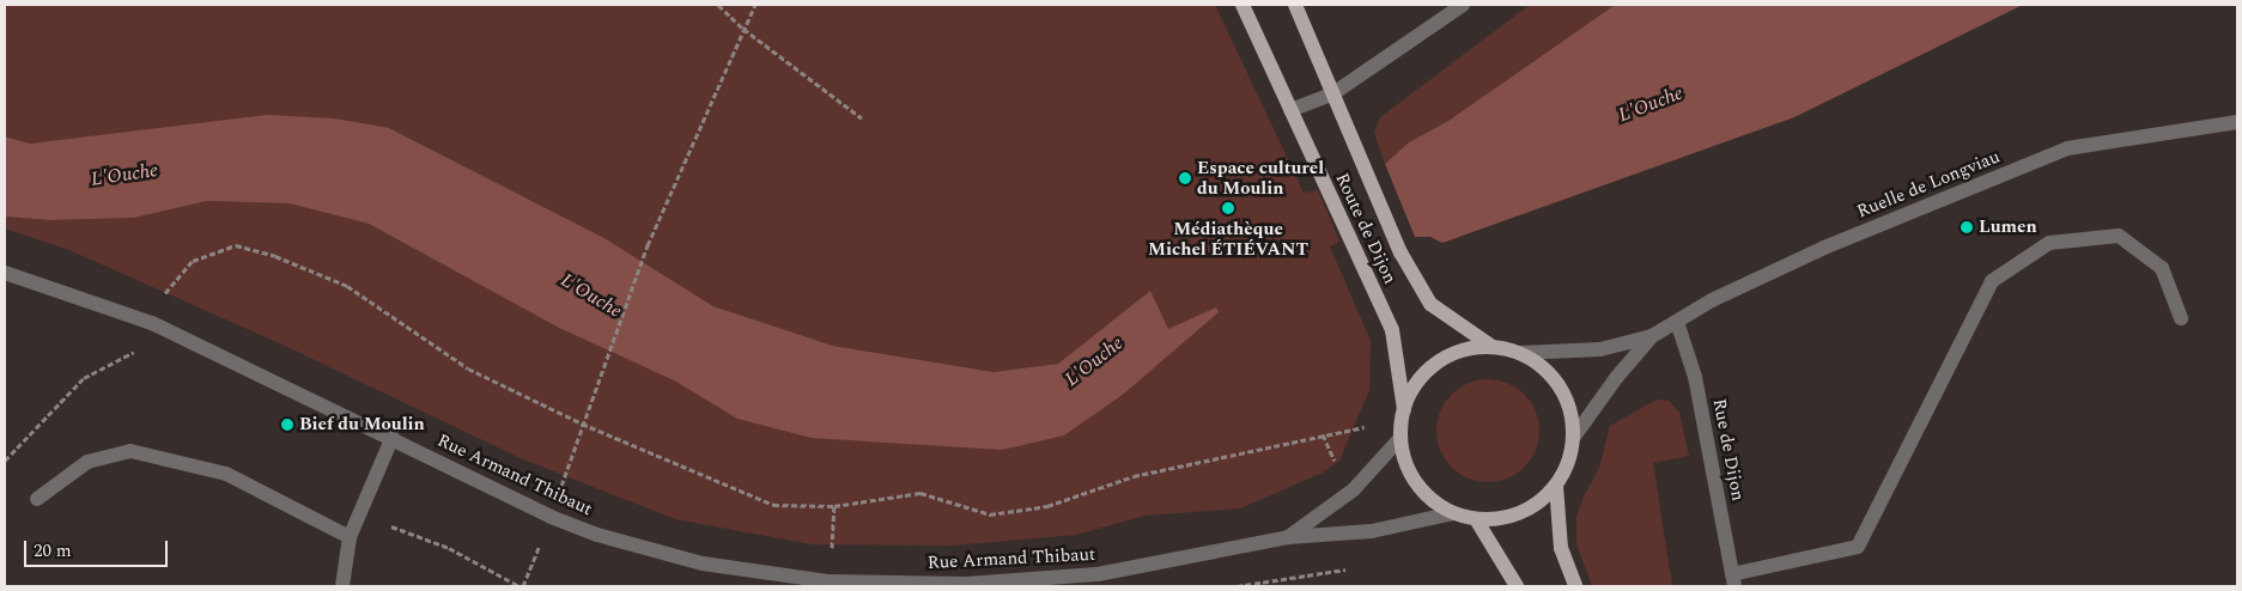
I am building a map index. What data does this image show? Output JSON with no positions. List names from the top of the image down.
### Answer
{
  "streets": {
    "main road": ["Route de Dijon"],
    "street": ["Ruelle de Longviau", "Rue de Dijon", "Rue Armand Thibaut"]
  },
  "crossings": [
    ["Ruelle de Longviau", "Route de Dijon"],
    ["Ruelle de Longviau", "Rue de Dijon"],
    ["Ruelle de Longviau", "Rue Armand Thibaut"],
    ["Route de Dijon", "Rue Armand Thibaut"]
  ],
  "water": ["L'Ouche"],
  "places": [
    "Espace culturel du Moulin",
    "Médiathèque Michel ÉTIÉVANT",
    "Lumen",
    "Bief du Moulin"
  ],
  "scale_bar": "20 m"
}
